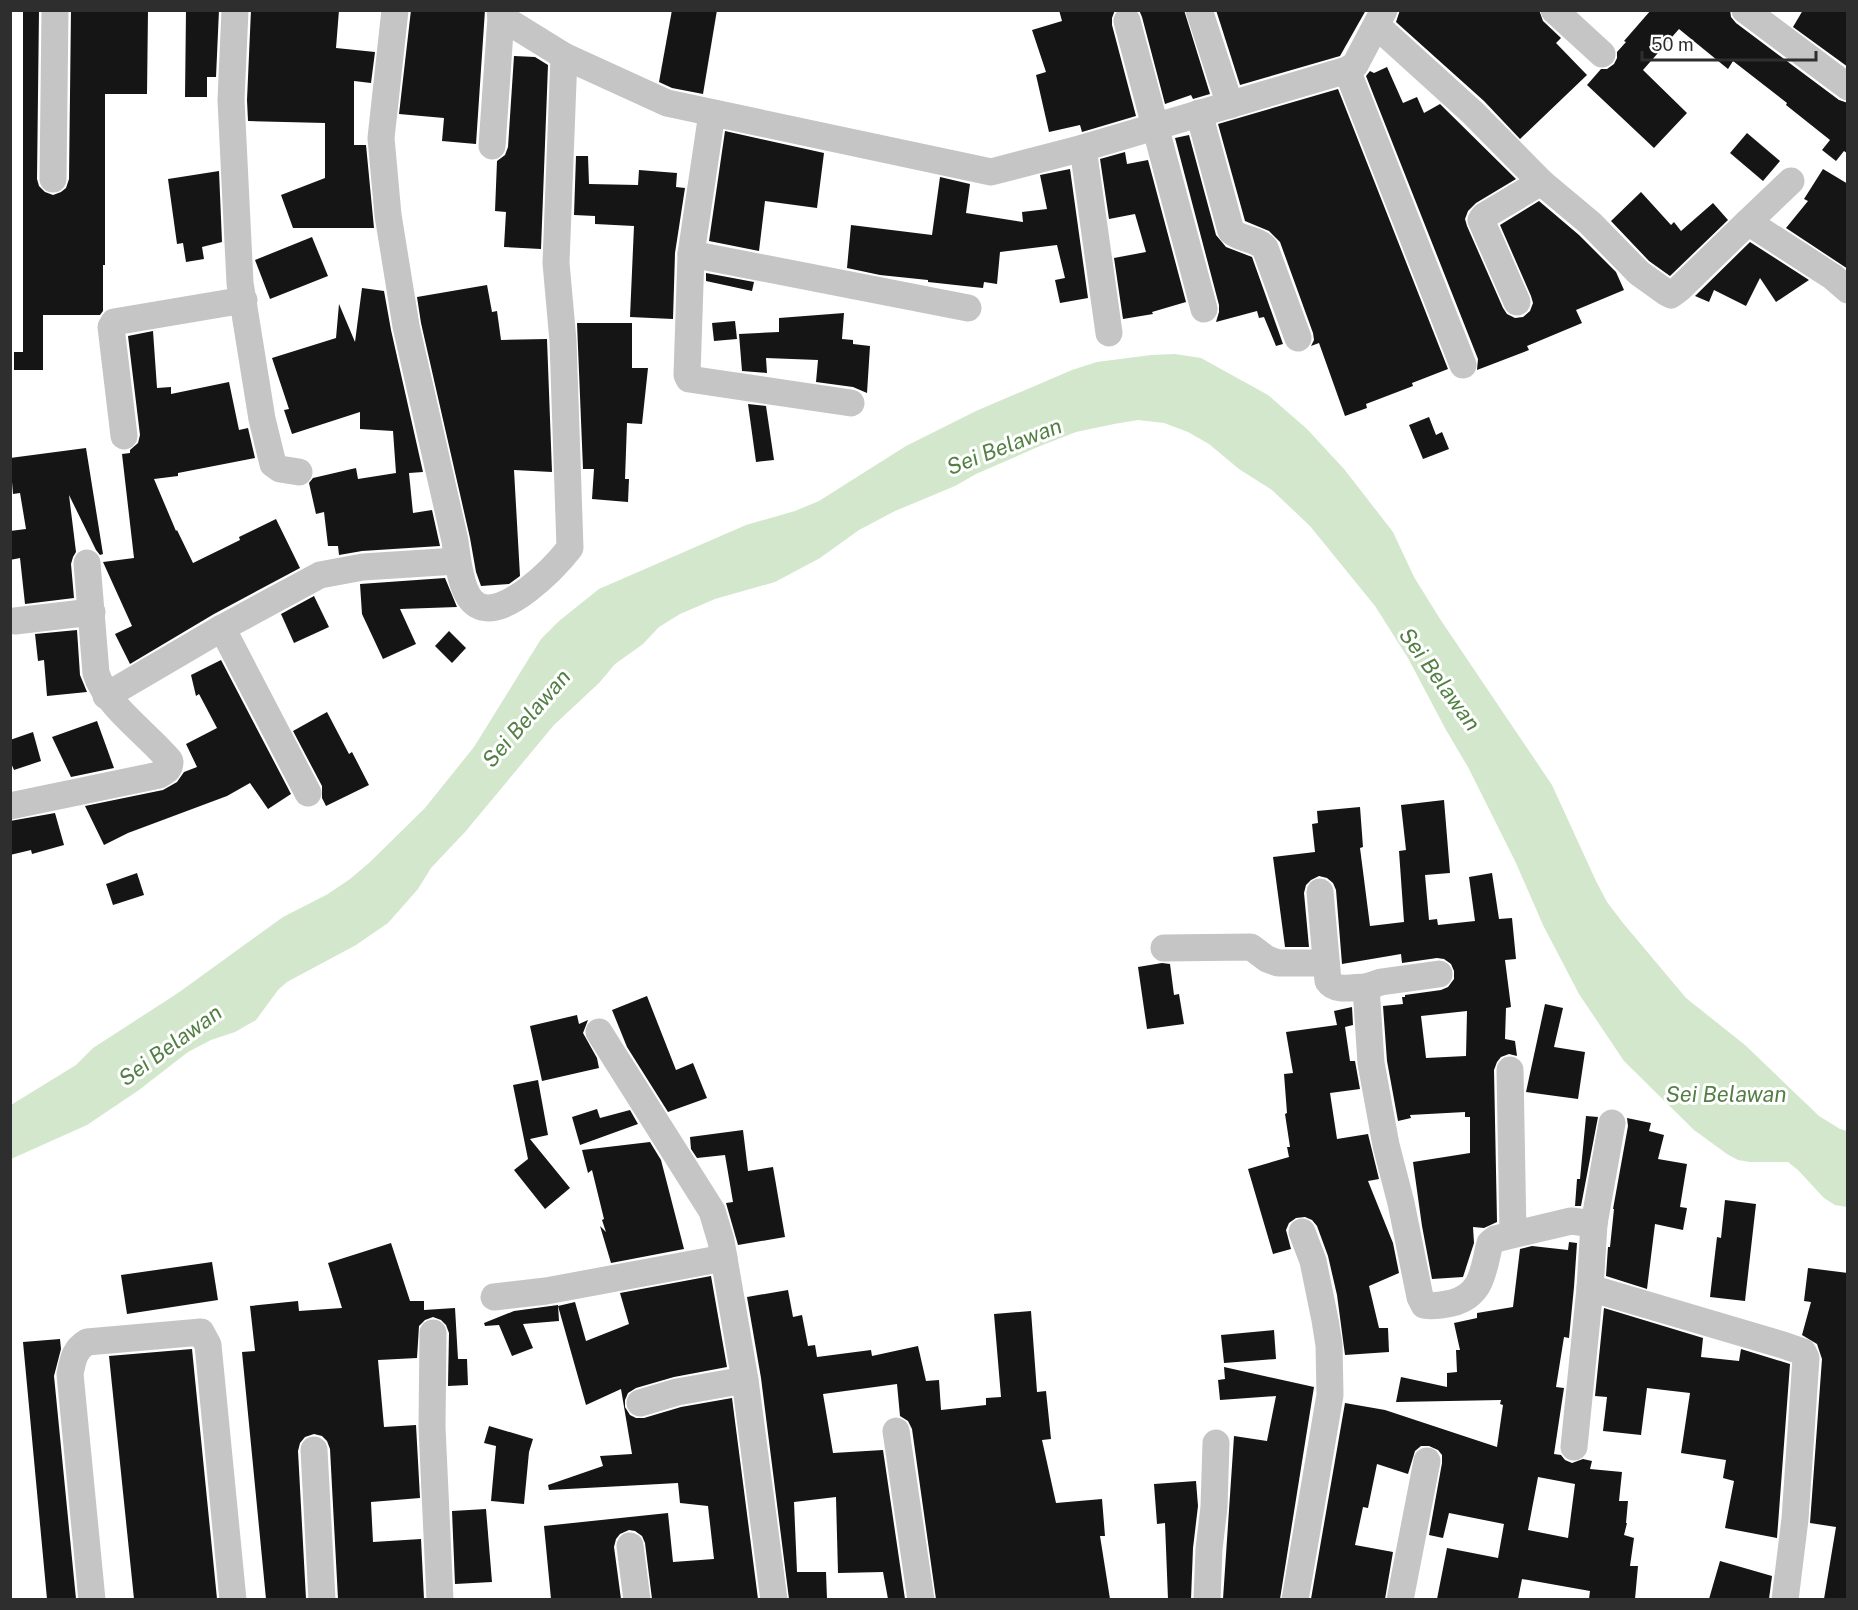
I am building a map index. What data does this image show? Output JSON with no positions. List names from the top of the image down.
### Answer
{
  "water": ["Sei Belawan"],
  "scale_bar": "50 m"
}
